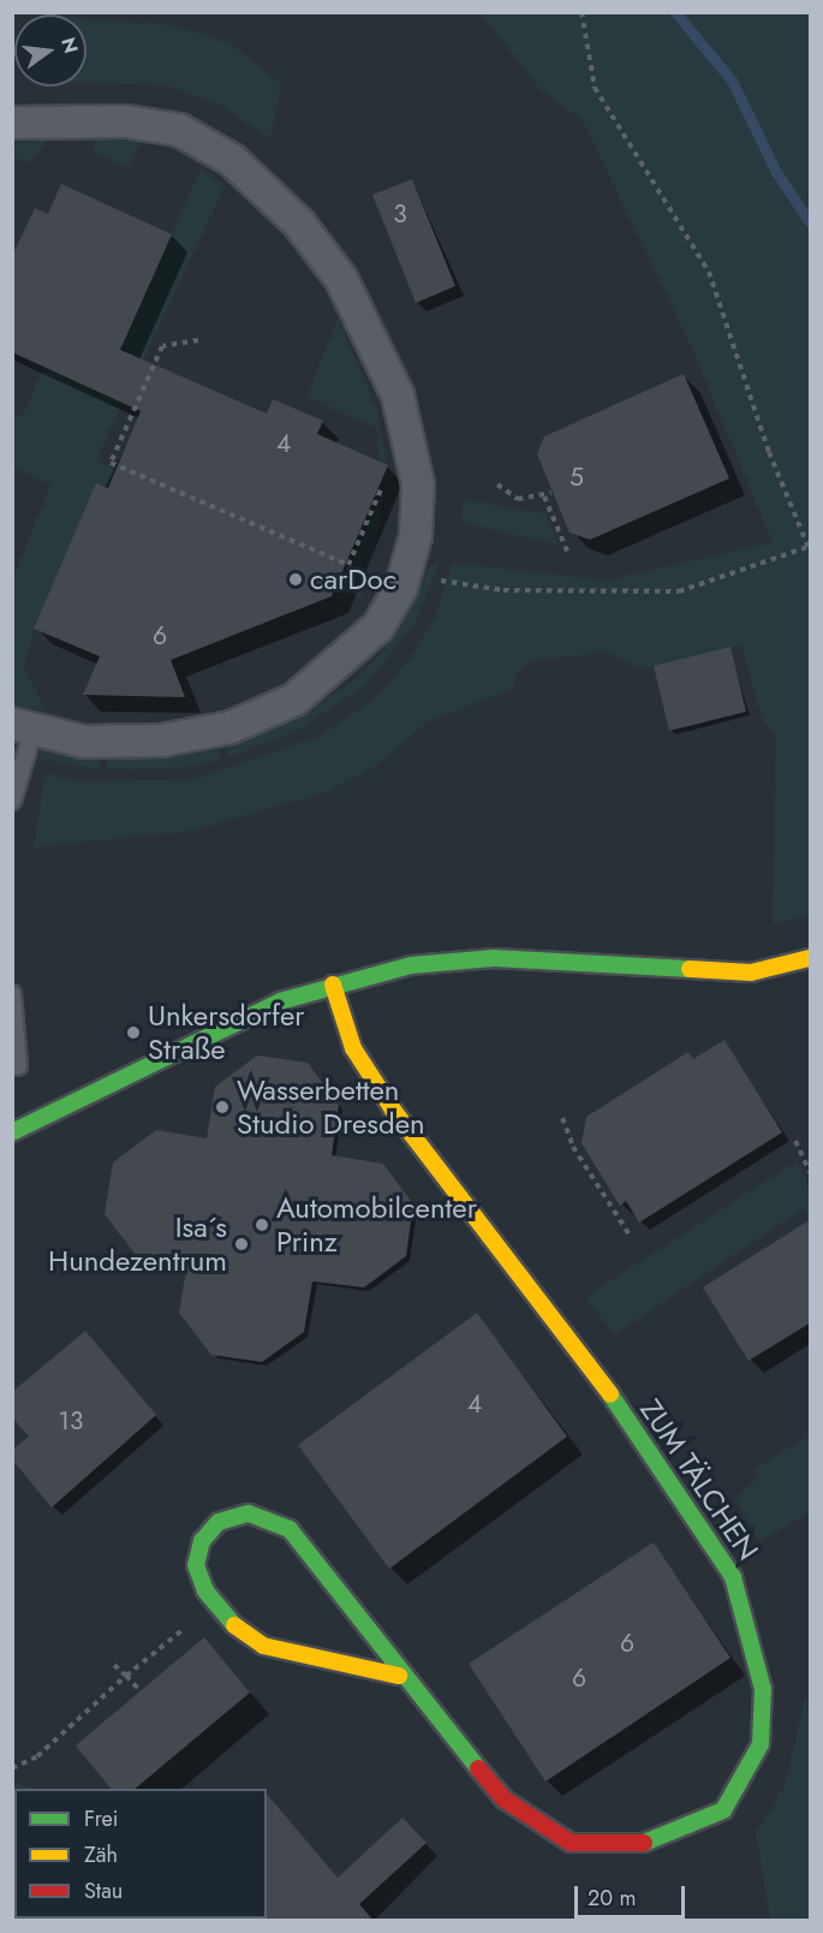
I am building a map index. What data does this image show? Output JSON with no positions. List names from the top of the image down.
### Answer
{
  "streets": {
    "street": ["ZUM TÄLCHEN"]
  },
  "places": [
    "carDoc",
    "Unkersdorfer Straße",
    "Wasserbetten Studio Dresden",
    "Automobilcenter Prinz",
    "Isa´s Hundezentrum"
  ],
  "house_numbers": [
    "3",
    "4",
    "5",
    "6",
    "4",
    "13",
    "6",
    "6"
  ],
  "legend": ["Frei", "Zäh", "Stau"],
  "scale_bar": "20 m",
  "north": "right"
}
